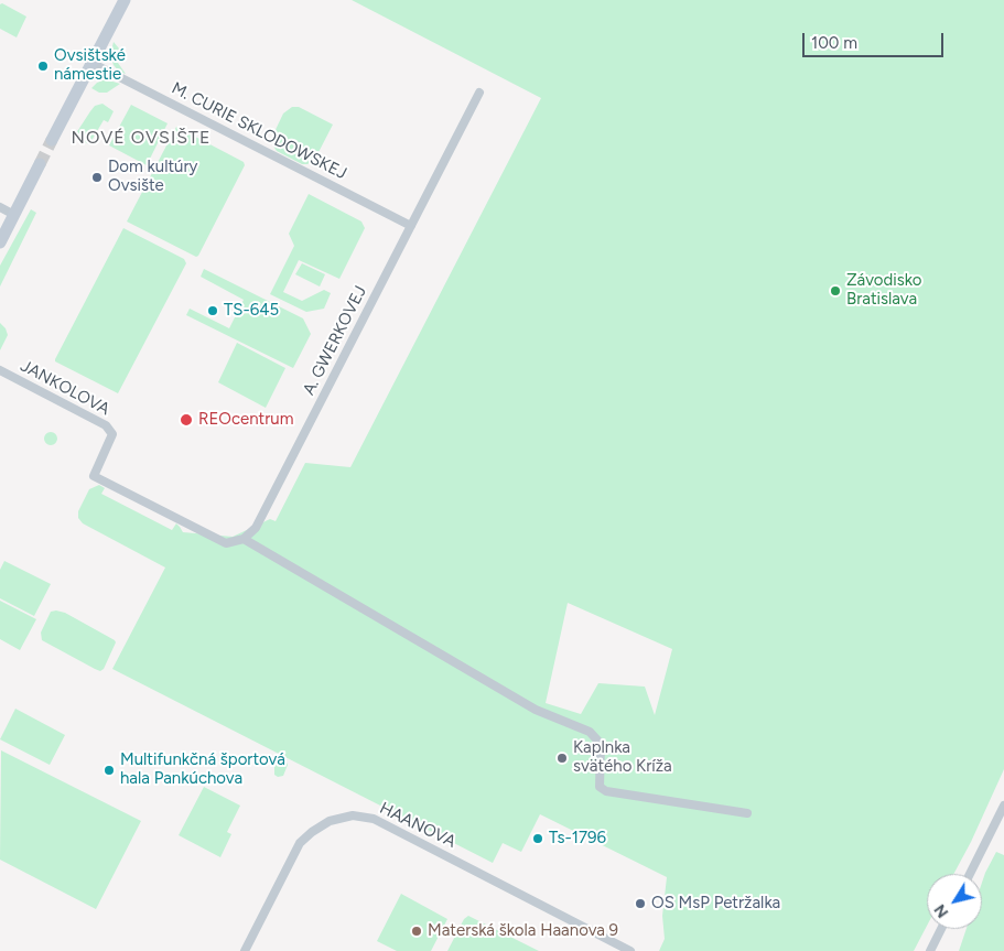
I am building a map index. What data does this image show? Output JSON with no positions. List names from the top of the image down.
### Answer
{
  "streets": {
    "street": [
      "M. CURIE SKLODOWSKEJ",
      "A. GWERKOVEJ",
      "JANKOLOVA",
      "HAANOVA"
    ]
  },
  "crossings": [
    ["M. CURIE SKLODOWSKEJ", "A. GWERKOVEJ"],
    ["A. GWERKOVEJ", "JANKOLOVA"]
  ],
  "districts": ["NOVÉ OVSIŠTE"],
  "places": [
    "Ovsištské námestie",
    "Dom kultúry Ovsište",
    "Závodisko Bratislava",
    "TS-645",
    "REOcentrum",
    "Kaplnka svätého Kríža",
    "Multifunkčná športová hala Pankúchova",
    "Ts-1796",
    "OS MsP Petržalka",
    "Materská škola Haanova 9"
  ],
  "scale_bar": "100 m",
  "north": "bottom left"
}
